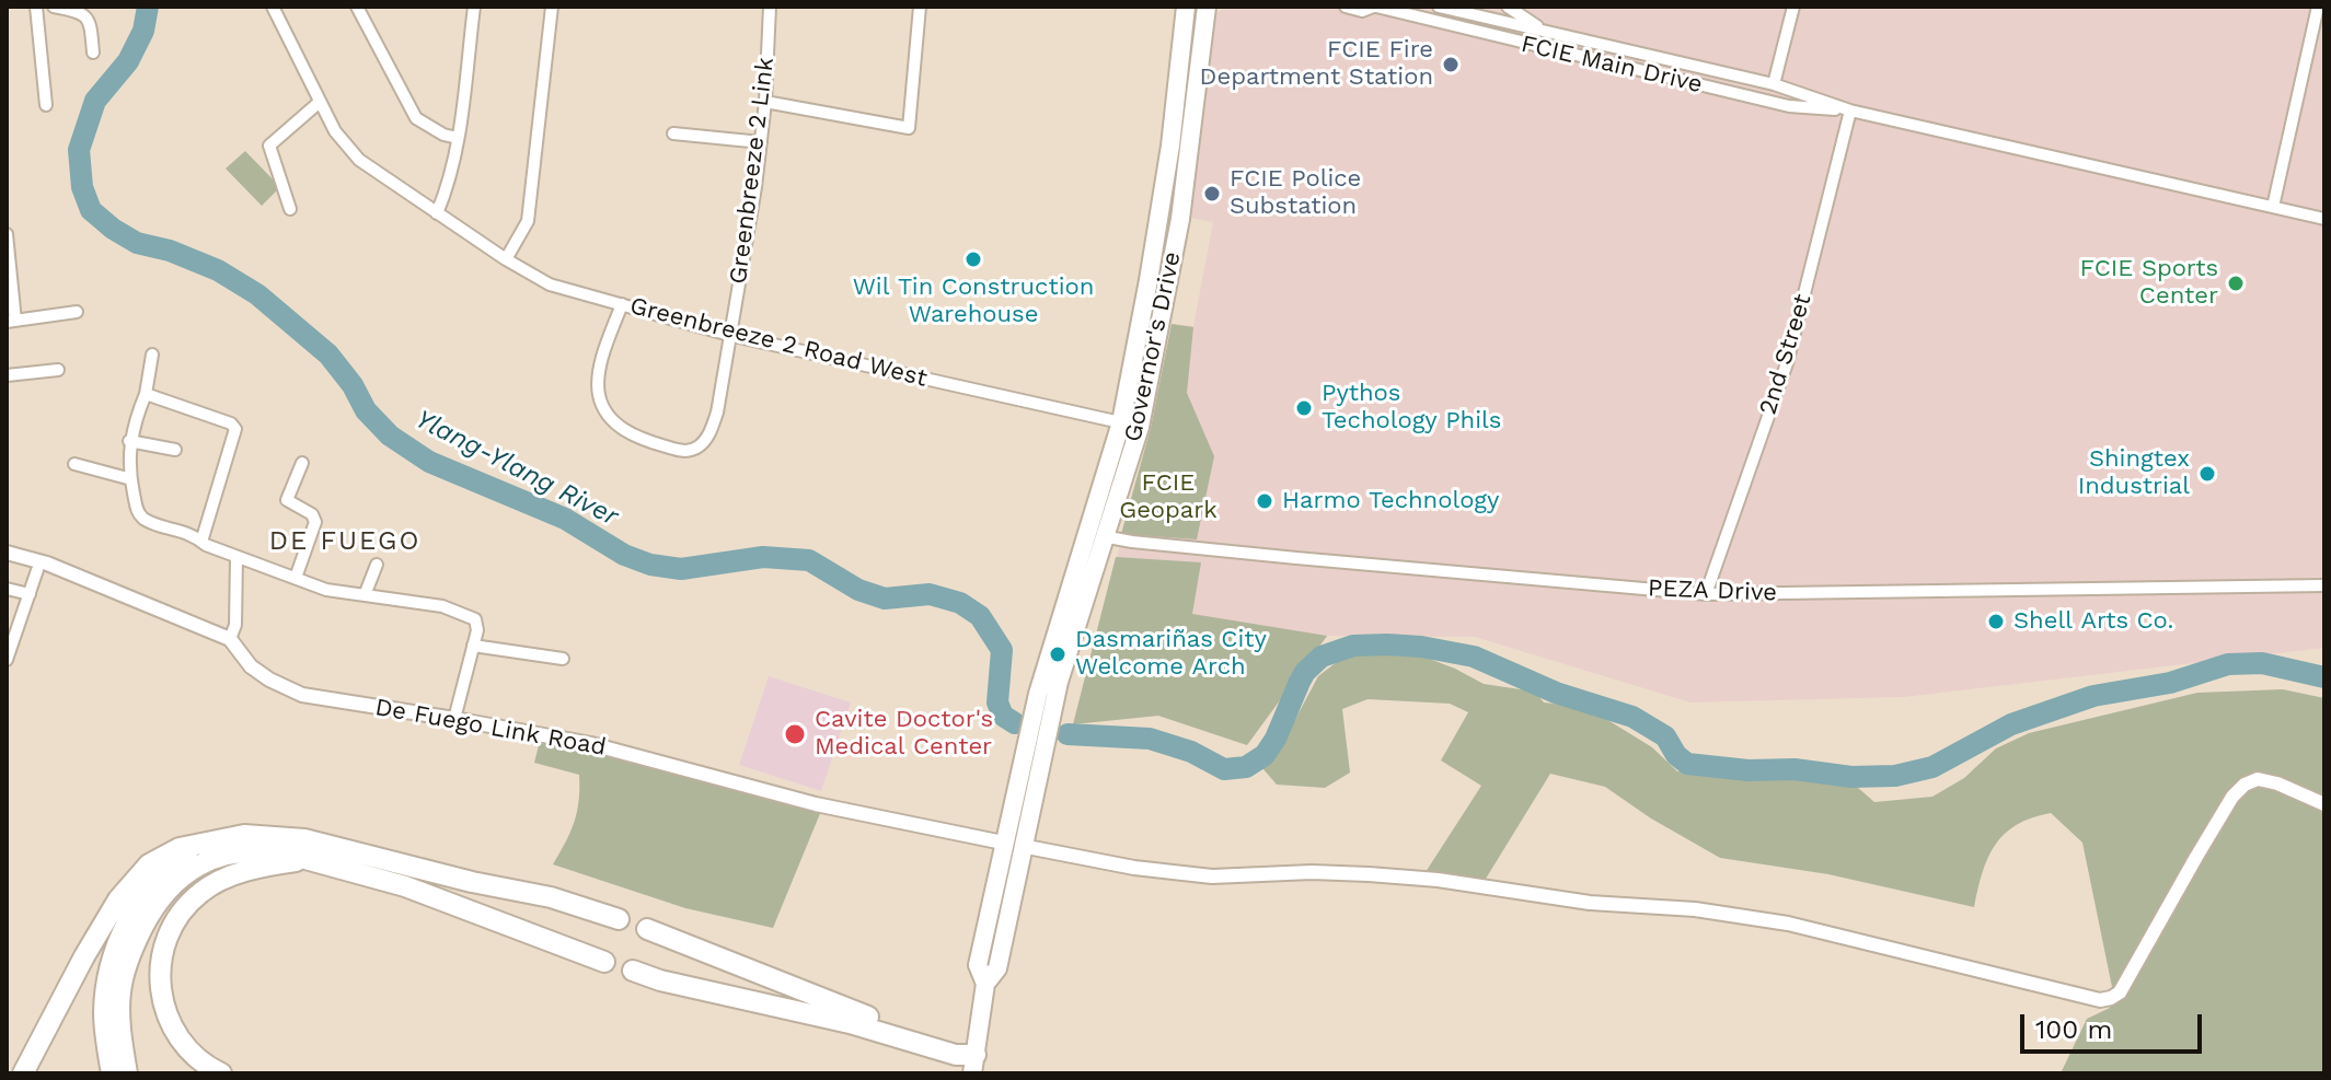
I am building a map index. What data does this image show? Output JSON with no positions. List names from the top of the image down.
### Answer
{
  "streets": {
    "main road": ["Governor's Drive"],
    "street": [
      "FCIE Main Drive",
      "Greenbreeze 2 Link",
      "Greenbreeze 2 Road West",
      "2nd Street",
      "PEZA Drive",
      "De Fuego Link Road"
    ]
  },
  "crossings": [
    ["FCIE Main Drive", "2nd Street"],
    ["Greenbreeze 2 Link", "Greenbreeze 2 Road West"],
    ["Greenbreeze 2 Road West", "Governor's Drive"],
    ["Governor's Drive", "PEZA Drive"],
    ["Governor's Drive", "De Fuego Link Road"],
    ["2nd Street", "PEZA Drive"]
  ],
  "districts": ["DE FUEGO"],
  "water": ["Ylang-Ylang River"],
  "parks": ["FCIE Geopark"],
  "places": [
    "FCIE Fire Department Station",
    "FCIE Police Substation",
    "Wil Tin Construction Warehouse",
    "FCIE Sports Center",
    "Pythos Techology Phils",
    "Shingtex Industrial",
    "Harmo Technology",
    "Shell Arts Co.",
    "Dasmariñas City Welcome Arch",
    "Cavite Doctor's Medical Center"
  ],
  "scale_bar": "100 m"
}
